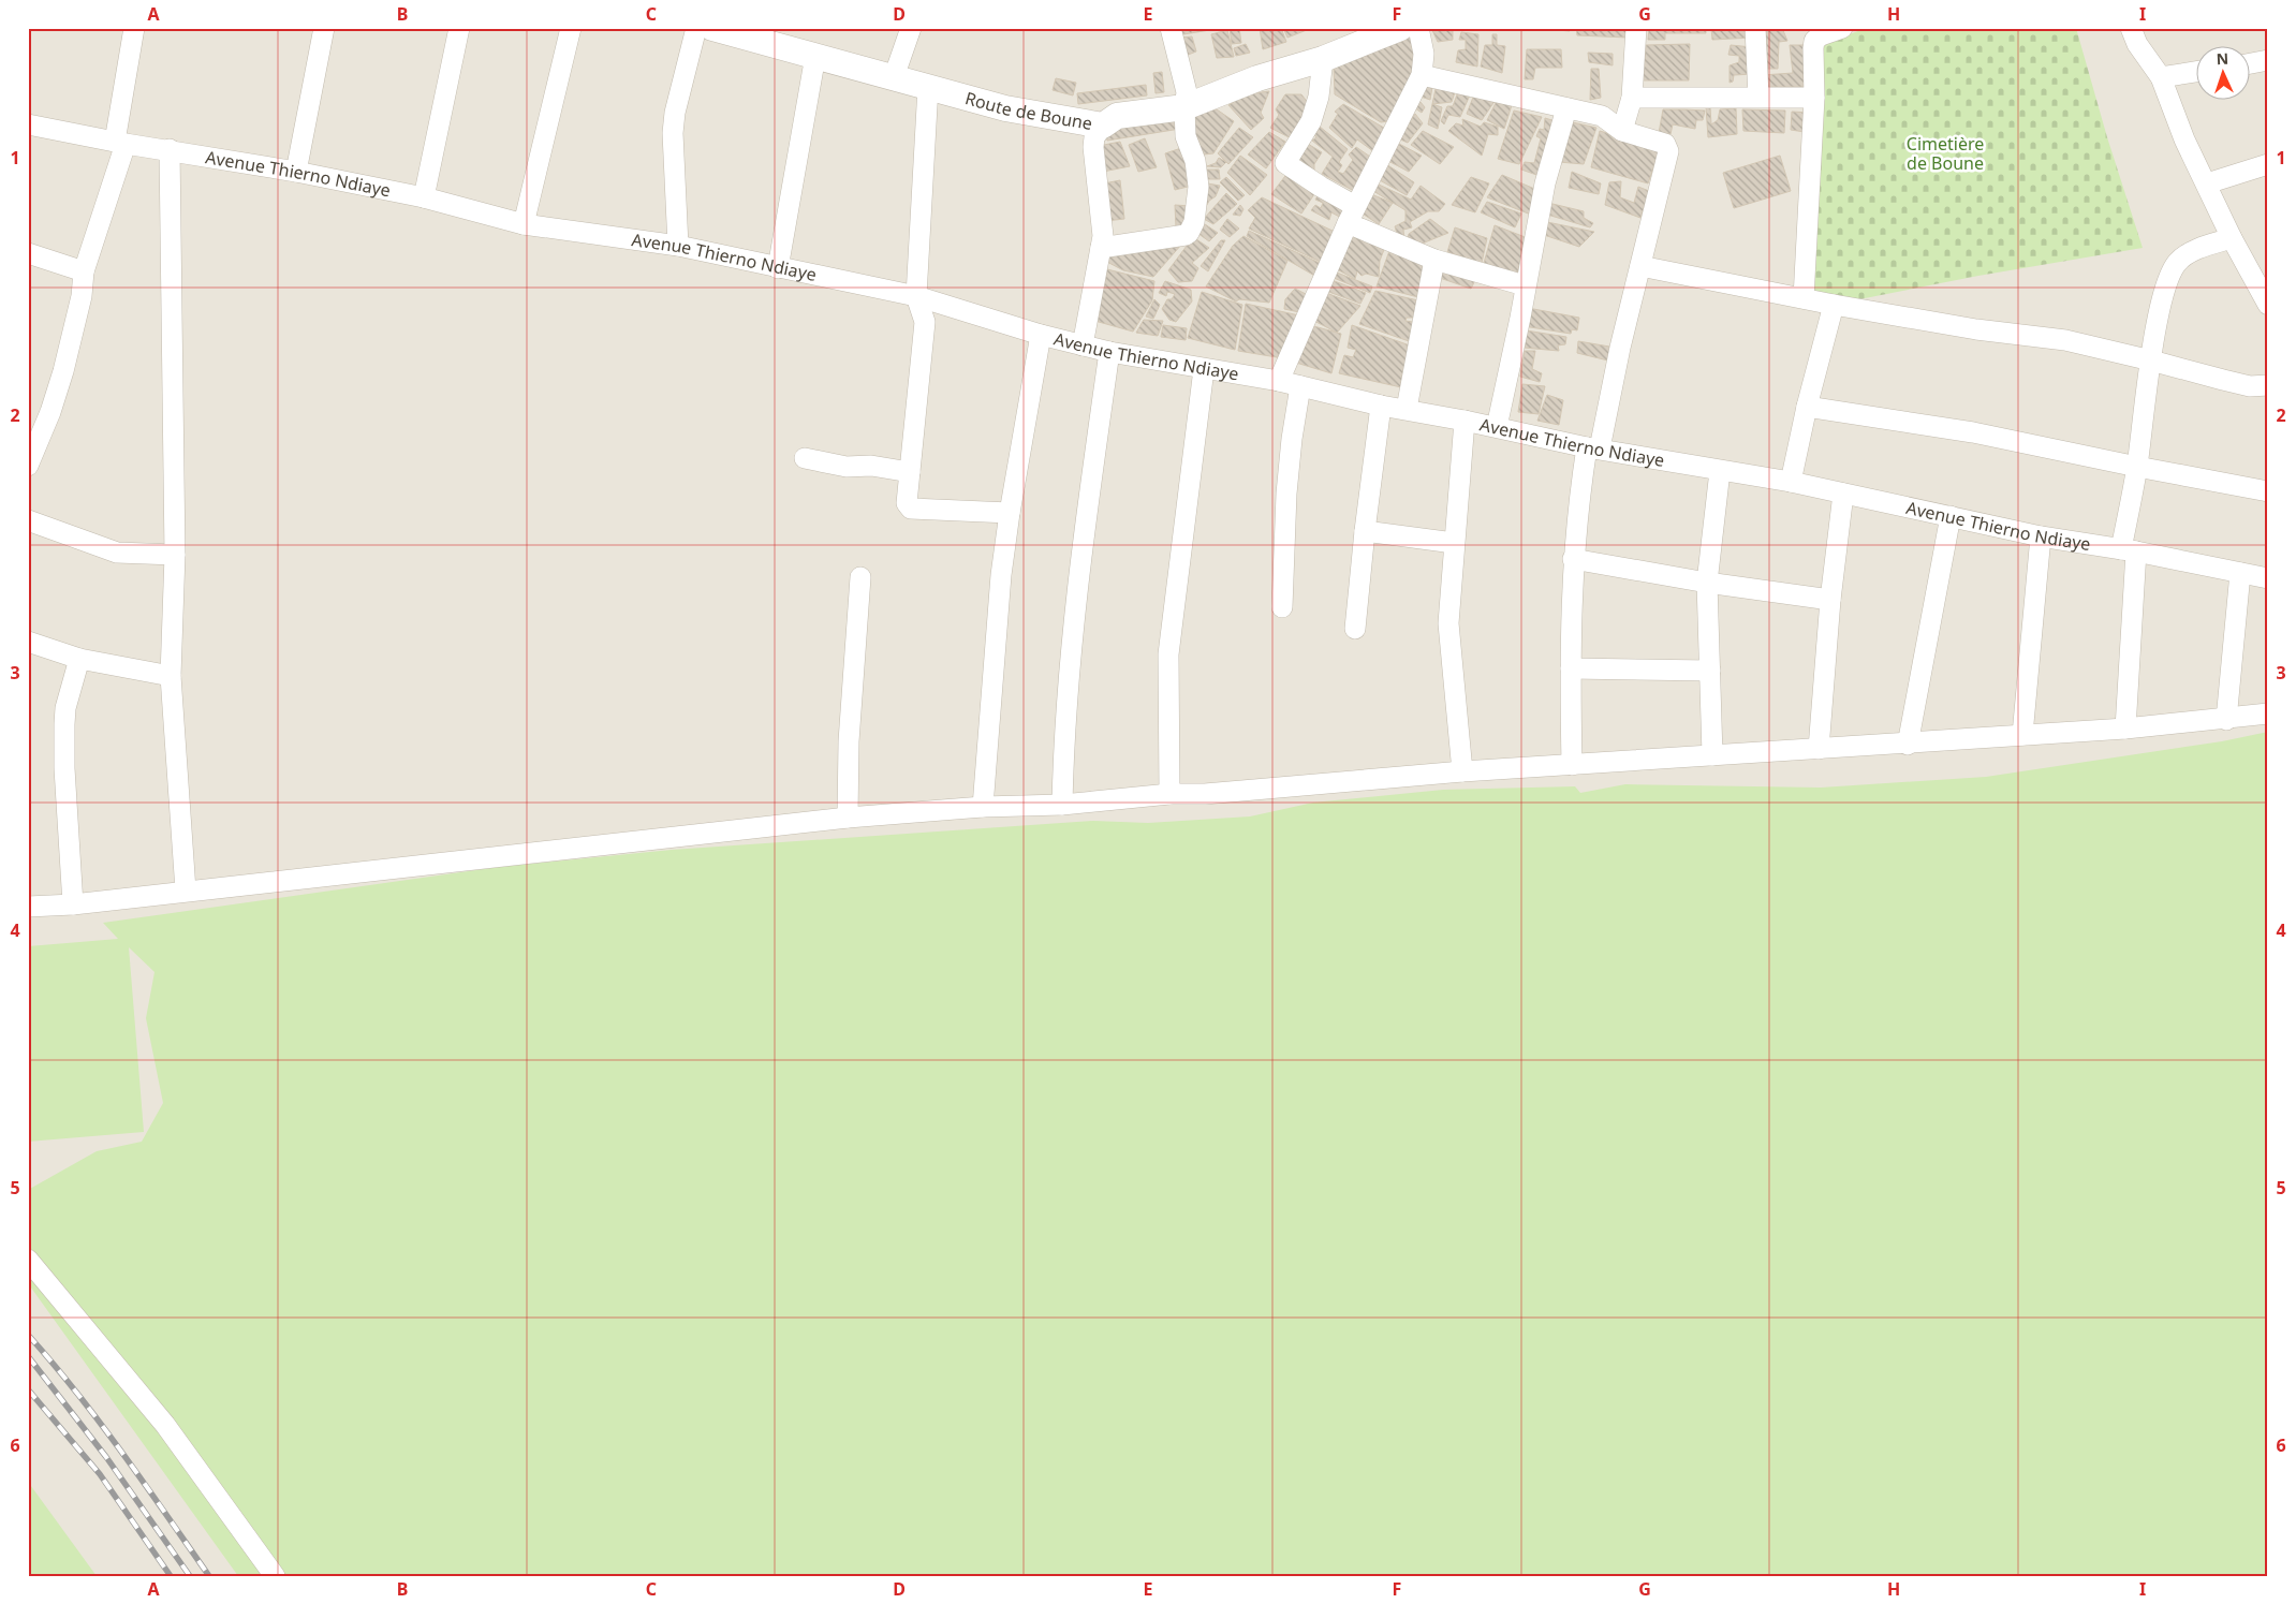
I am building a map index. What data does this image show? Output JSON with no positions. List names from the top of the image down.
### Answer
{
  "streets": {
    "street": ["Route de Boune", "Avenue Thierno Ndiaye"]
  },
  "parks": ["Cimetière de Boune"],
  "north": "top",
  "grid": {
    "columns": [
      "A",
      "B",
      "C",
      "D",
      "E",
      "F",
      "G",
      "H",
      "I"
    ],
    "rows": [
      "1",
      "2",
      "3",
      "4",
      "5",
      "6"
    ]
  }
}
